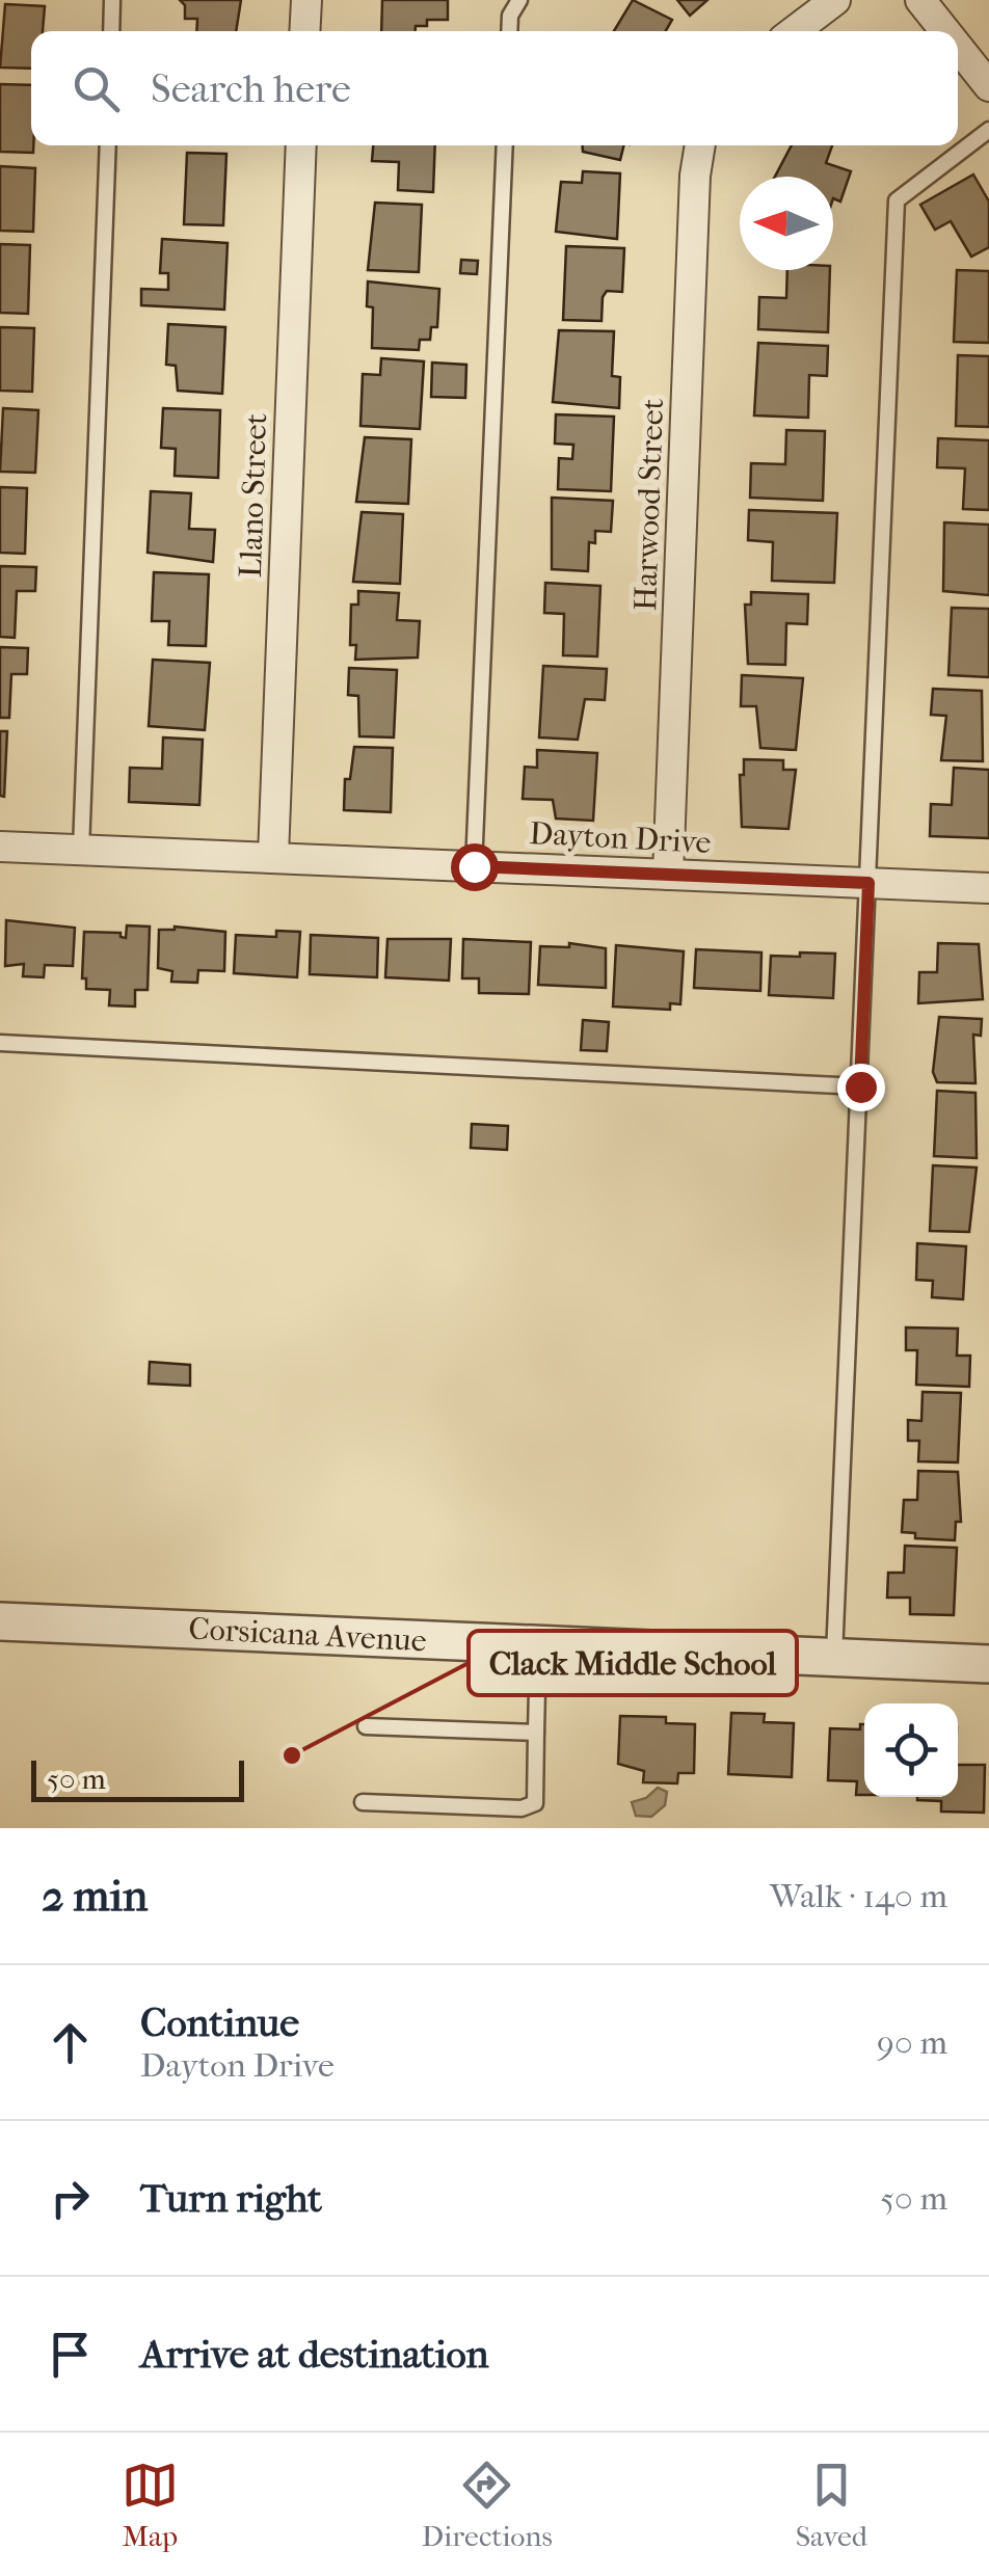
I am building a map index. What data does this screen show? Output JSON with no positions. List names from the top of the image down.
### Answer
{
  "streets": {
    "street": [
      "Llano Street",
      "Harwood Street",
      "Dayton Drive",
      "Corsicana Avenue"
    ]
  },
  "crossings": [
    ["Llano Street", "Dayton Drive"],
    ["Harwood Street", "Dayton Drive"]
  ],
  "places": ["Clack Middle School"],
  "scale_bar": "50 m",
  "north": "left",
  "page": {
    "search": "Search here",
    "scale": "50 m",
    "heading": ["2 min", "Walk · 140 m"],
    "list": [
      ["Continue", "Dayton Drive", "90 m"],
      ["Turn right", "50 m"],
      "Arrive at destination"
    ],
    "nav": ["Map", "Directions", "Saved"]
  }
}
